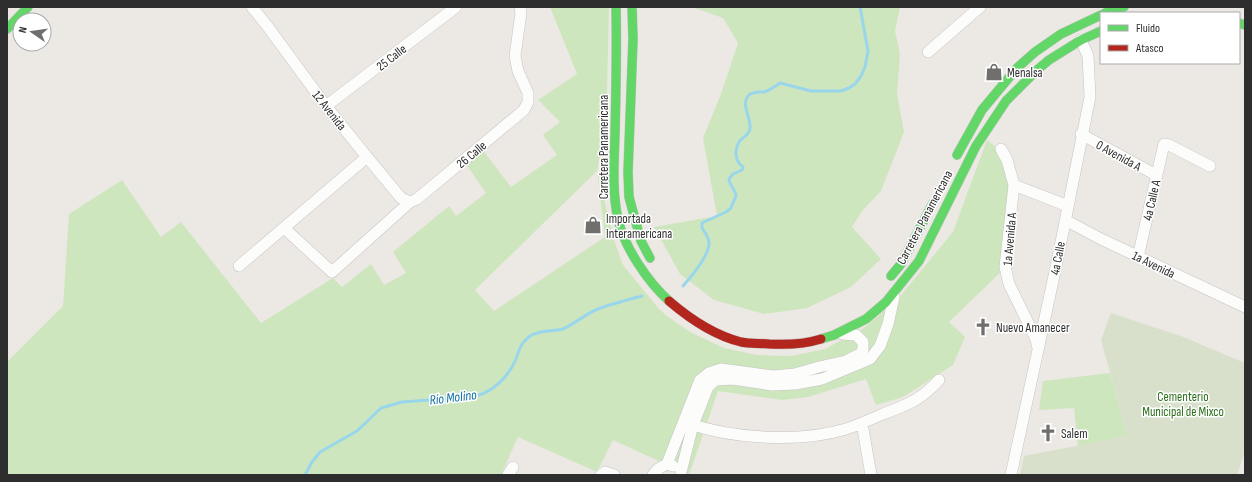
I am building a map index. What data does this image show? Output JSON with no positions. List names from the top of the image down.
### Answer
{
  "streets": {
    "main road": ["Carretera Panamericana"],
    "street": [
      "25 Calle",
      "12 Avenida",
      "26 Calle",
      "0 Avenida A",
      "4a Calle A",
      "1a Avenida A",
      "4a Calle",
      "1a Avenida"
    ]
  },
  "crossings": [
    ["25 Calle", "12 Avenida"],
    ["12 Avenida", "26 Calle"],
    ["Carretera Panamericana", "4a Calle"],
    ["0 Avenida A", "4a Calle A"],
    ["0 Avenida A", "4a Calle"],
    ["4a Calle A", "1a Avenida"],
    ["1a Avenida A", "4a Calle"],
    ["4a Calle", "1a Avenida"]
  ],
  "water": ["Río Molino"],
  "parks": ["Cementerio Municipal de Mixco"],
  "places": {
    "shop": ["Menalsa", "Importada Interamericana"],
    "church": ["Nuevo Amanecer", "Salem"]
  },
  "legend": ["Fluido", "Atasco"],
  "north": "left"
}
